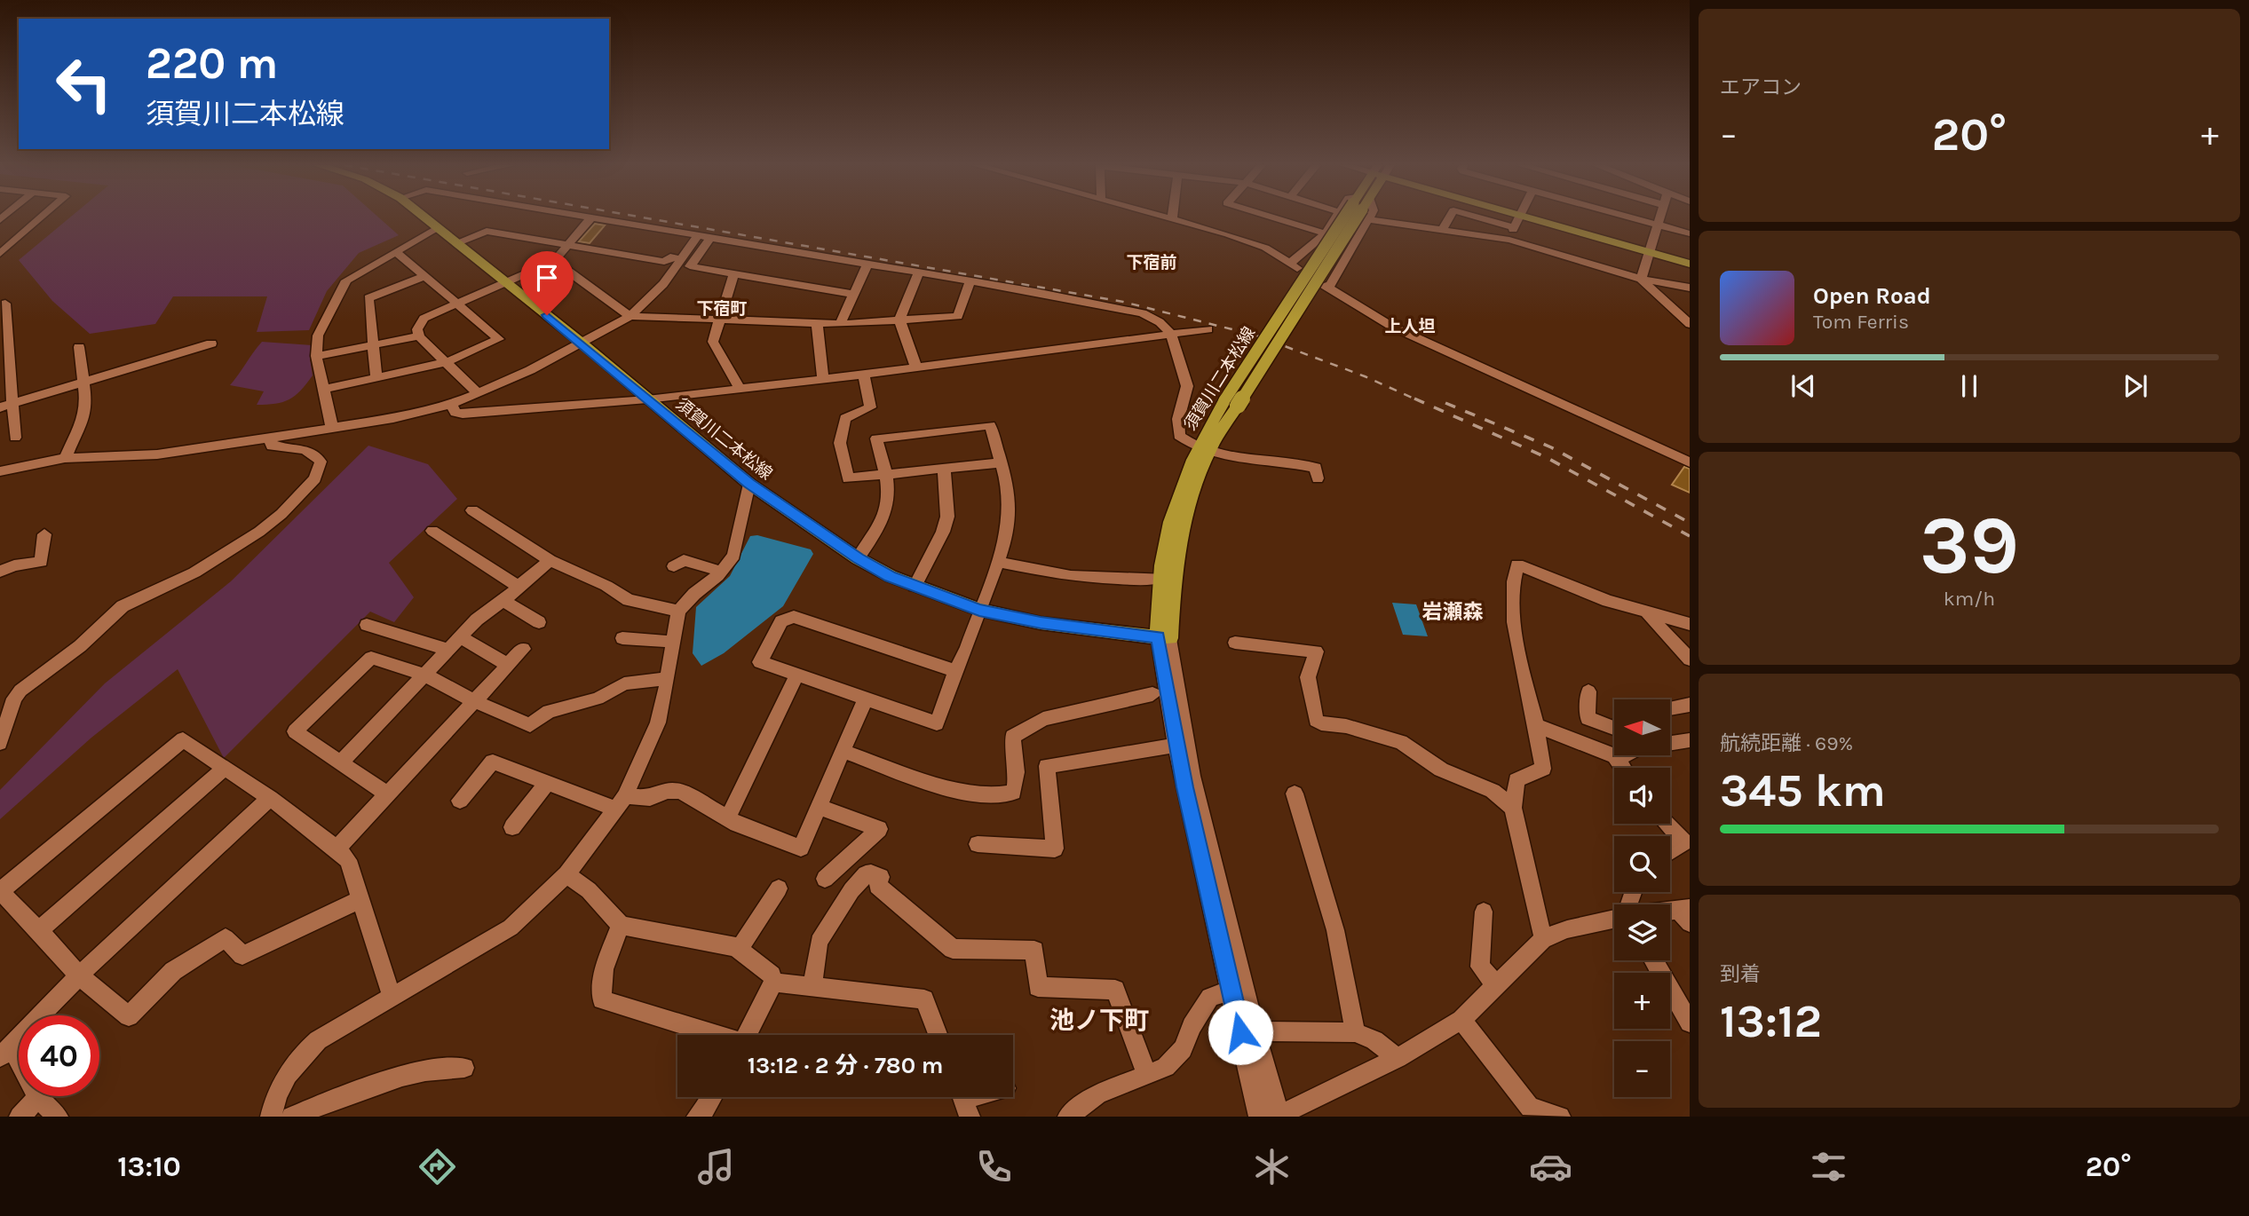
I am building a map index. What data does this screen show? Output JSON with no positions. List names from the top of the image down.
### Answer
{
  "streets": {
    "main road": ["須賀川二本松線"]
  },
  "districts": [
    "下宿前",
    "下宿町",
    "上人坦",
    "岩瀬森",
    "池ノ下町"
  ],
  "north": "left",
  "page": {
    "tile": [
      "エアコン",
      ["39", "km/h"],
      ["航続距離 · 69%", "345 km"],
      ["到着", "13:12"]
    ],
    "turn": ["220 m", "須賀川二本松線"],
    "heat": ["−", "20°", "+"],
    "song": ["Open Road", "Tom Ferris"],
    "map_buttons": ["+", "−"],
    "limit": "40",
    "trip": "13:12 · 2 分 · 780 m",
    "tabs": ["13:10", "20°"]
  }
}
